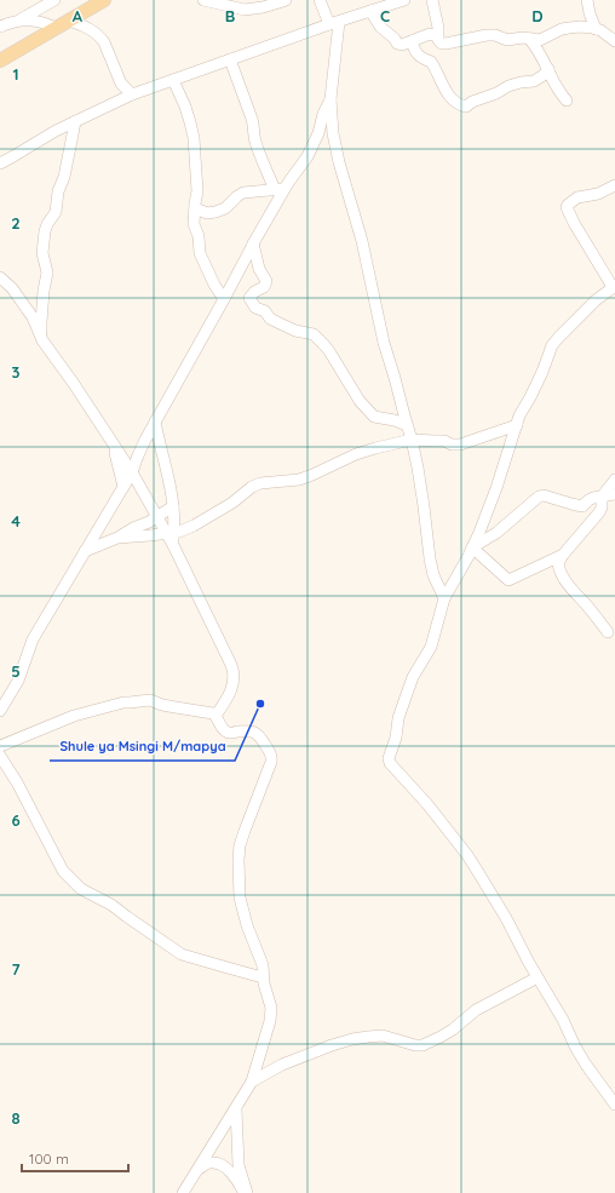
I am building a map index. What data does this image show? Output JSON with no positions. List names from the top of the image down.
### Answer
{
  "places": ["Shule ya Msingi M/mapya"],
  "scale_bar": "100 m",
  "grid": {
    "columns": [
      "A",
      "B",
      "C",
      "D"
    ],
    "rows": [
      "1",
      "2",
      "3",
      "4",
      "5",
      "6",
      "7",
      "8"
    ]
  }
}
